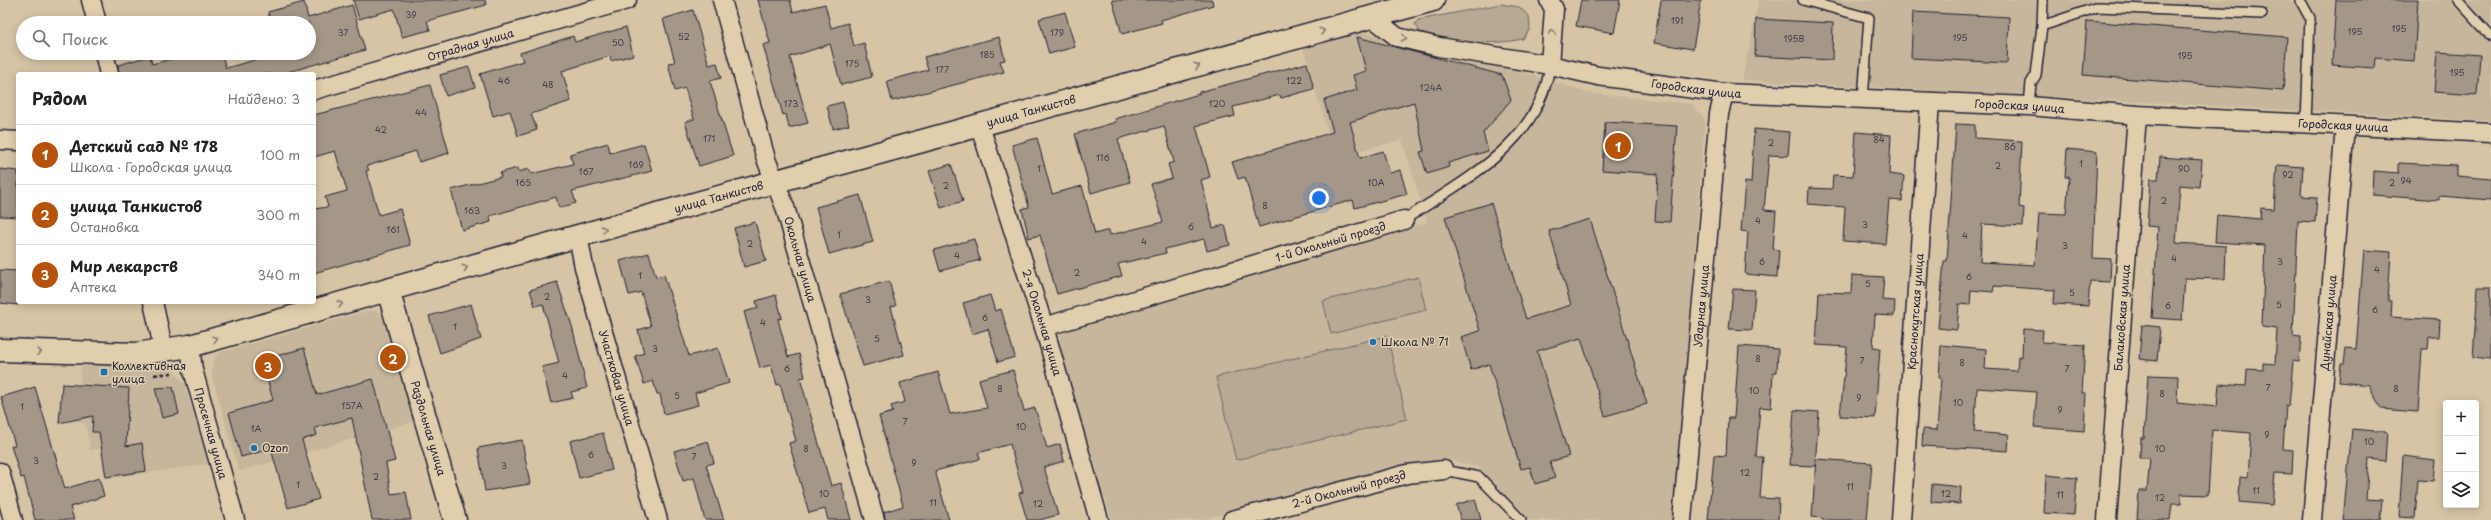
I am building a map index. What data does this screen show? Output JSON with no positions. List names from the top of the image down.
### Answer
{
  "streets": {
    "main road": ["улица Танкистов", "Раздольная улица"],
    "street": [
      "Отрадная улица",
      "Городская улица",
      "1-й Окольный проезд",
      "Окольная улица",
      "Ударная улица",
      "Краснокутская улица",
      "Балаковская улица",
      "2-я Окольная улица",
      "Дунайская улица",
      "Участковая улица",
      "Просечная улица",
      "2-й Окольный проезд"
    ]
  },
  "crossings": [
    ["Городская улица", "улица Танкистов"],
    ["Городская улица", "1-й Окольный проезд"],
    ["Городская улица", "Ударная улица"],
    ["Городская улица", "Краснокутская улица"],
    ["Городская улица", "Балаковская улица"],
    ["Городская улица", "Дунайская улица"],
    ["улица Танкистов", "Окольная улица"],
    ["улица Танкистов", "2-я Окольная улица"],
    ["улица Танкистов", "Участковая улица"],
    ["улица Танкистов", "Раздольная улица"],
    ["улица Танкистов", "Просечная улица"],
    ["1-й Окольный проезд", "2-я Окольная улица"]
  ],
  "one_way": ["улица Танкистов"],
  "places": {
    "other": ["Школа № 71", "Ozon"],
    "transit": ["Коллективная улица"]
  },
  "house_numbers": [
    "39",
    "191",
    "195",
    "195",
    "37",
    "179",
    "52",
    "195",
    "195В",
    "50",
    "185",
    "195",
    "175",
    "177",
    "195",
    "46",
    "122",
    "48",
    "124А",
    "173",
    "120",
    "44",
    "42",
    "171",
    "84",
    "2",
    "86",
    "116",
    "1",
    "169",
    "2",
    "1",
    "90",
    "167",
    "92",
    "94",
    "165",
    "10А",
    "2",
    "2",
    "2",
    "8",
    "163",
    "4",
    "3",
    "6",
    "161",
    "1",
    "4",
    "4",
    "2",
    "3",
    "4",
    "4",
    "6",
    "3",
    "4",
    "2",
    "1",
    "6",
    "5",
    "5",
    "2",
    "3",
    "5",
    "6",
    "6",
    "6",
    "4",
    "1",
    "5",
    "3",
    "8",
    "7",
    "8",
    "6",
    "7",
    "4",
    "7",
    "8",
    "8",
    "10",
    "8",
    "5",
    "9",
    "10",
    "157А",
    "1",
    "9",
    "7",
    "10",
    "1А",
    "9",
    "10",
    "8",
    "10",
    "6",
    "7",
    "3",
    "9",
    "3",
    "12",
    "2",
    "1",
    "11",
    "11",
    "10",
    "12",
    "11",
    "12",
    "11",
    "12"
  ],
  "page": {
    "search": "Поиск",
    "heading": ["Рядом", "Найдено: 3"],
    "list": [
      {
        "mark": "1",
        "name": "Детский сад № 178",
        "note": "Школа · Городская улица",
        "value": "100 m"
      },
      {
        "mark": "2",
        "name": "улица Танкистов",
        "note": "Остановка",
        "value": "300 m"
      },
      {
        "mark": "3",
        "name": "Мир лекарств",
        "note": "Аптека",
        "value": "340 m"
      }
    ],
    "pins": ["1", "2", "3"],
    "map_buttons": ["+", "−"]
  }
}
